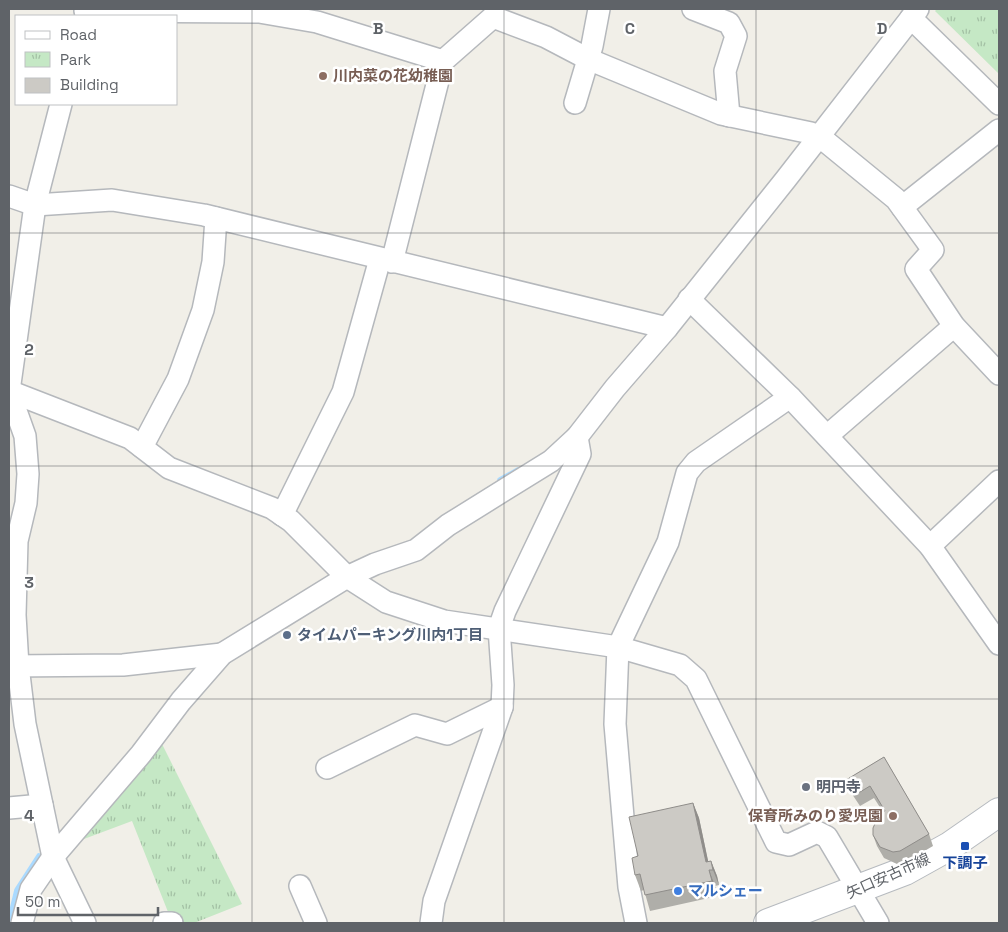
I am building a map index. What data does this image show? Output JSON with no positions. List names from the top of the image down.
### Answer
{
  "streets": {
    "main road": ["矢口安古市線"]
  },
  "places": {
    "other": [
      "川内菜の花幼稚園",
      "タイムパーキング川内1丁目",
      "明円寺",
      "保育所みのり愛児園",
      "マルシェー"
    ],
    "transit": ["下調子"]
  },
  "legend": ["Road", "Park", "Building"],
  "scale_bar": "50 m",
  "grid": {
    "columns": ["B", "C", "D"],
    "rows": ["2", "3", "4"]
  }
}
